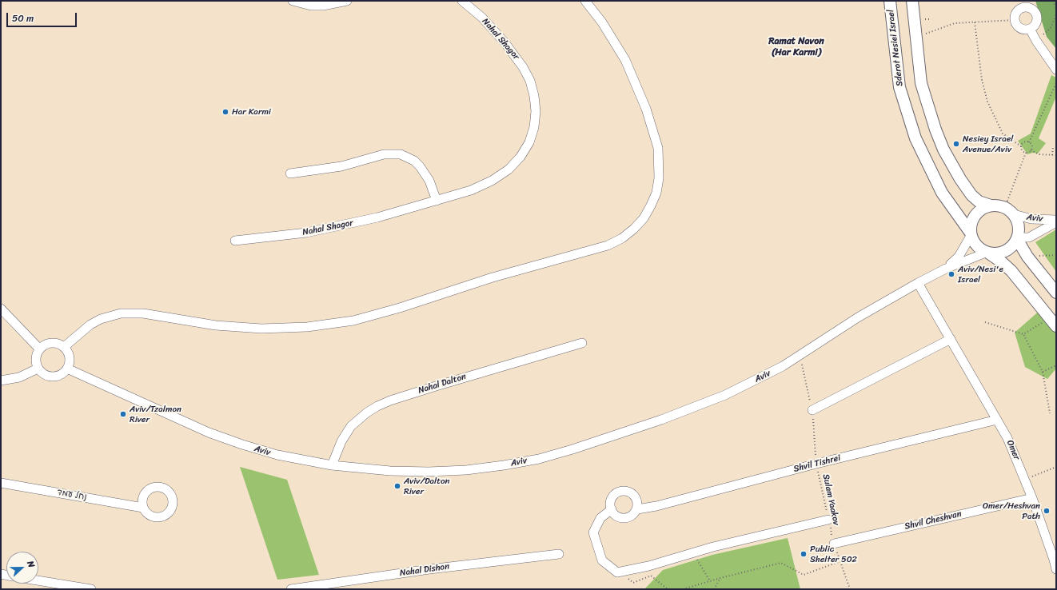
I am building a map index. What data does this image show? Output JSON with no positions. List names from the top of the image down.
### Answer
{
  "streets": {
    "street": [
      "Nahal Shagor",
      "Sderot Nesiei Israel",
      "Aviv",
      "Nahal Dalton",
      "Omer",
      "Shvil Tishrei",
      "נחל עמד",
      "Shvil Cheshvan",
      "Nahal Dishon"
    ],
    "path": ["Sulam Yaakov"]
  },
  "crossings": [
    ["Sderot Nesiei Israel", "Aviv"],
    ["Aviv", "Nahal Dalton"],
    ["Aviv", "Omer"],
    ["Aviv", "Sulam Yaakov"],
    ["Omer", "Shvil Tishrei"],
    ["Omer", "Shvil Cheshvan"],
    ["Shvil Tishrei", "Sulam Yaakov"],
    ["Sulam Yaakov", "Shvil Cheshvan"]
  ],
  "districts": ["Ramat Navon (Har Karmi)"],
  "places": [
    "Har Karmi",
    "Nesiey Israel Avenue/Aviv",
    "Aviv/Nesi'e Israel",
    "Aviv/Tzalmon River",
    "Aviv/Dalton River",
    "Omer/Heshvan Path",
    "Public Shelter 502"
  ],
  "scale_bar": "50 m",
  "north": "right"
}
